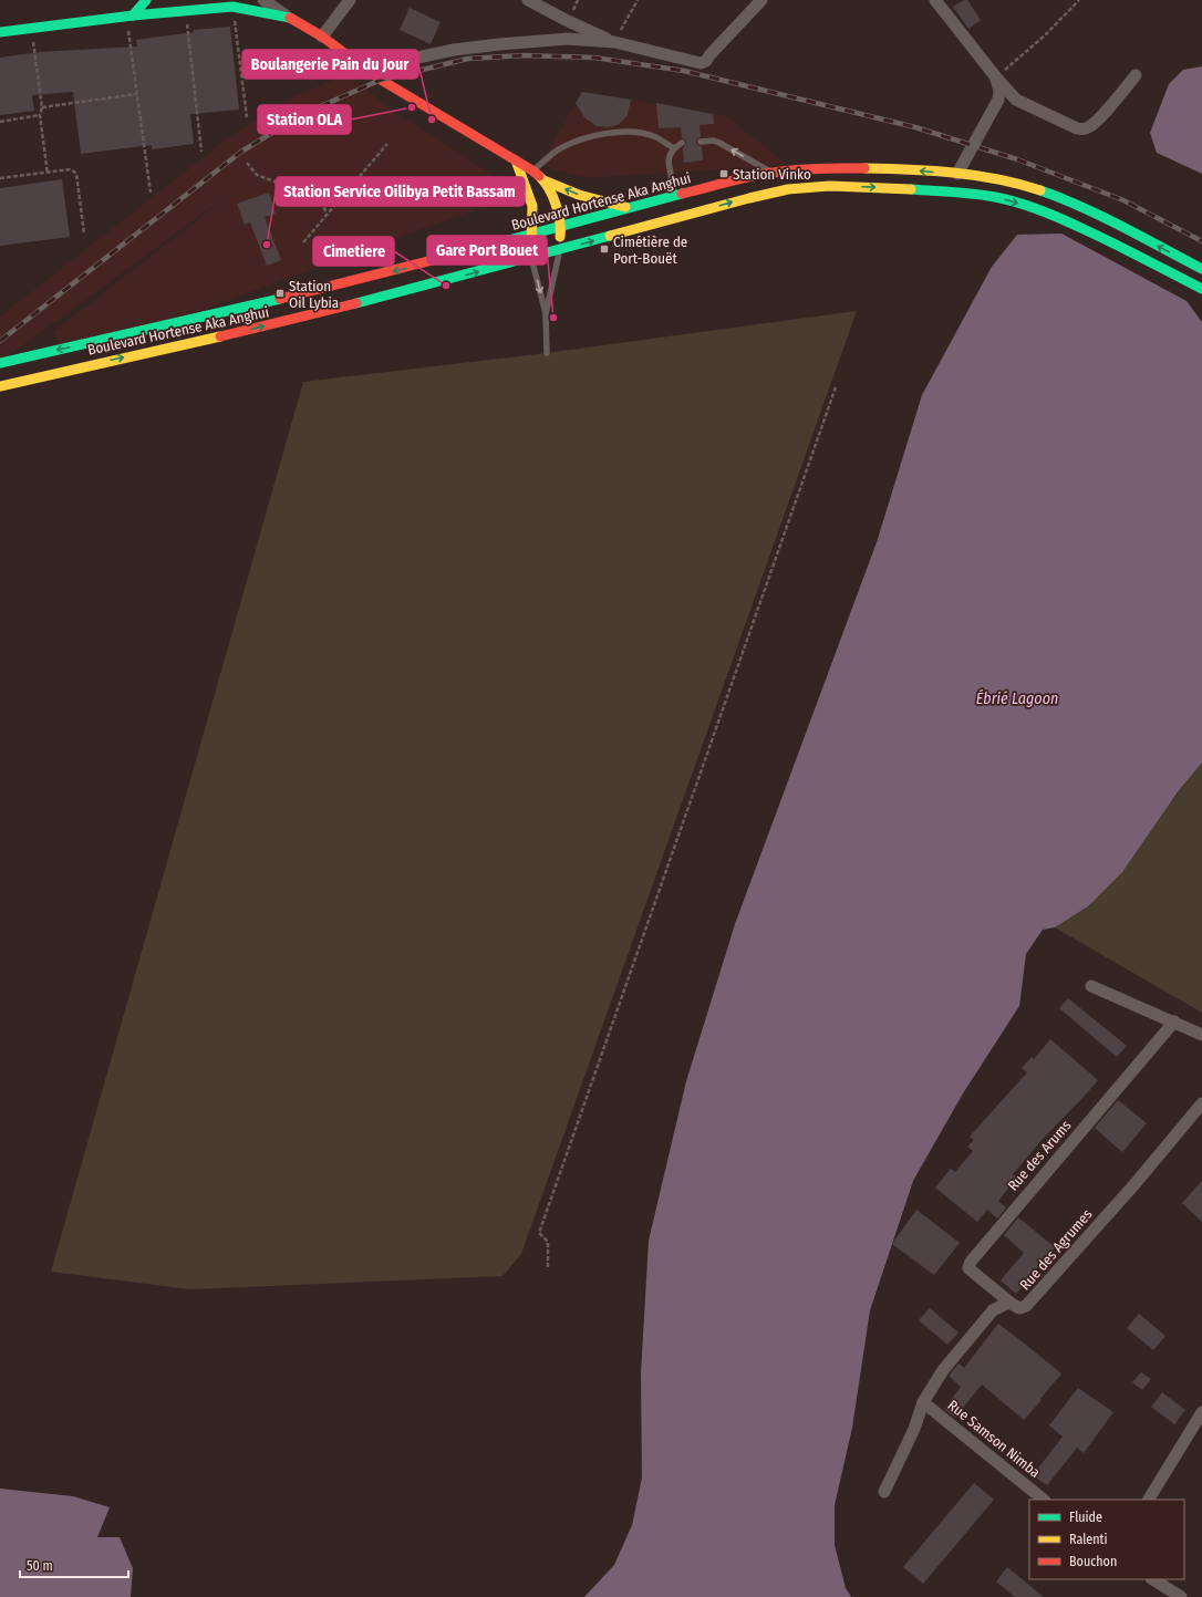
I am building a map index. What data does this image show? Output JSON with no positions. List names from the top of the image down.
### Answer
{
  "streets": {
    "main road": ["Boulevard Hortense Aka Anghui"],
    "street": ["Rue des Arums", "Rue des Agrumes", "Rue Samson Nimba"]
  },
  "crossings": [
    ["Rue des Arums", "Rue des Agrumes"],
    ["Rue des Agrumes", "Rue Samson Nimba"]
  ],
  "water": ["Ébrié Lagoon"],
  "places": {
    "other": [
      "Station OLA",
      "Boulangerie Pain du Jour",
      "Station Service Oilibya Petit Bassam",
      "Cimetiere",
      "Gare Port Bouet"
    ],
    "transit": ["Station Vinko", "Cimétière de Port-Bouët", "Station Oil Lybia"]
  },
  "legend": ["Fluide", "Ralenti", "Bouchon"],
  "scale_bar": "50 m"
}
